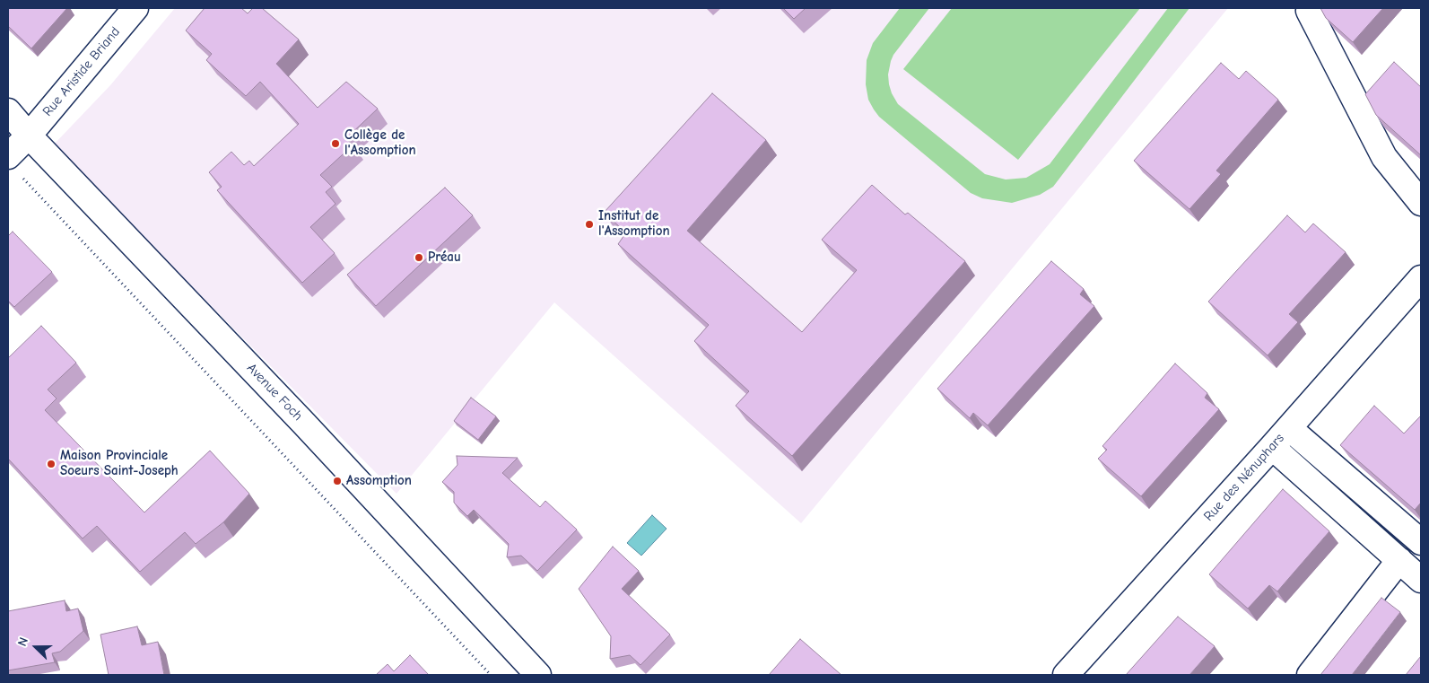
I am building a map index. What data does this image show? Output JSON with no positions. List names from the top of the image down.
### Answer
{
  "streets": {
    "street": ["Rue Aristide Briand", "Avenue Foch", "Rue des Nénuphars"]
  },
  "crossings": [
    ["Rue Aristide Briand", "Avenue Foch"]
  ],
  "places": [
    "Collège de l'Assomption",
    "Institut de l'Assomption",
    "Préau",
    "Maison Provinciale Soeurs Saint-Joseph",
    "Assomption"
  ],
  "north": "left"
}
